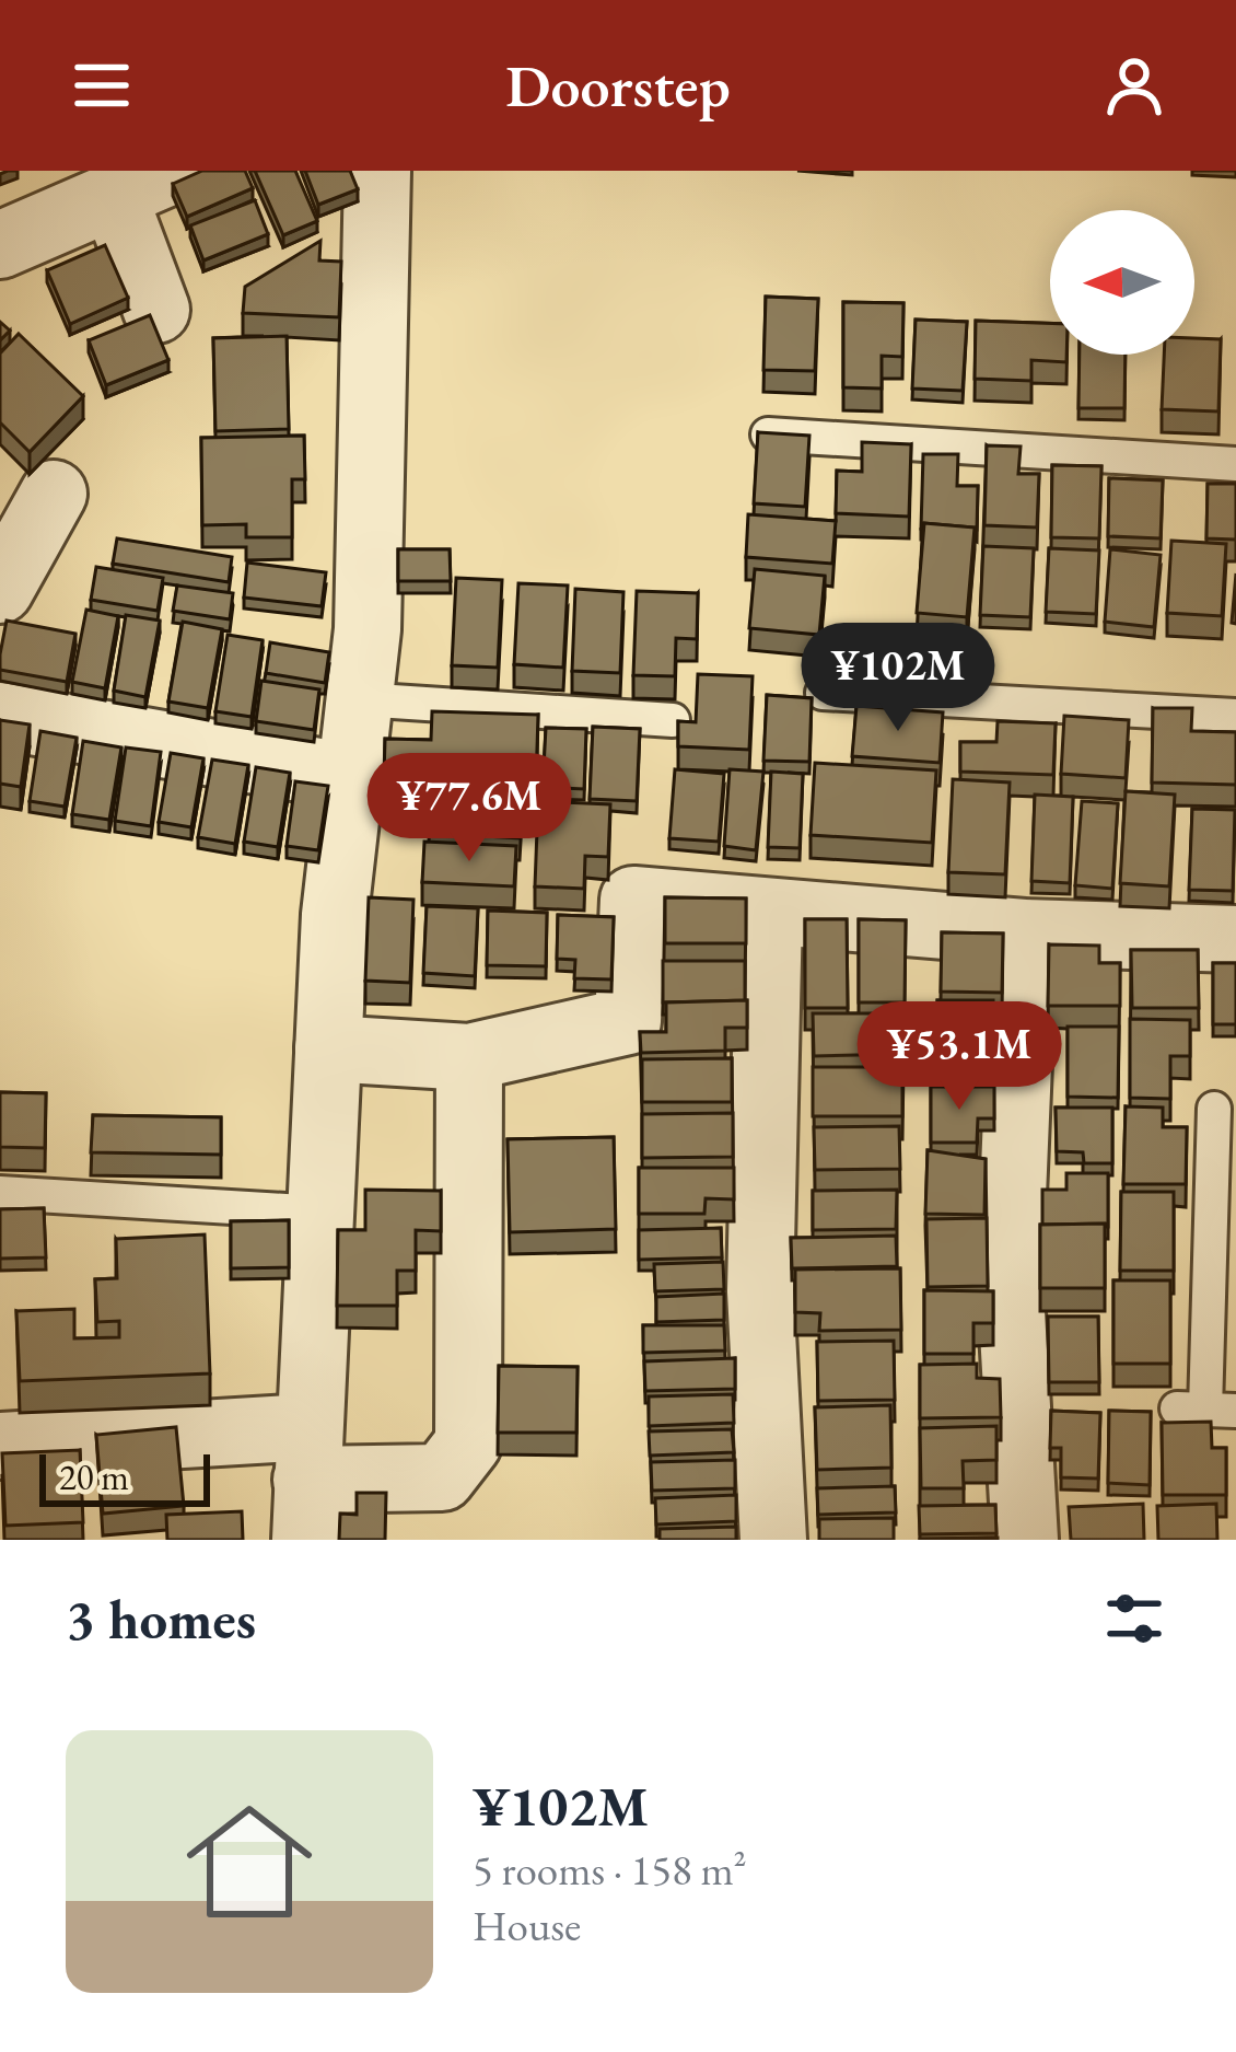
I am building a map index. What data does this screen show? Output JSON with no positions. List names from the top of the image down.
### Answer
{
  "scale_bar": "20 m",
  "north": "left",
  "page": {
    "header": "Doorstep",
    "price": ["¥102M", "¥77.6M", "¥53.1M"],
    "scale": "20 m",
    "heading": "3 homes",
    "list": [
      {
        "name": "¥102M",
        "note": "5 rooms · 158 m² · House"
      }
    ]
  }
}
